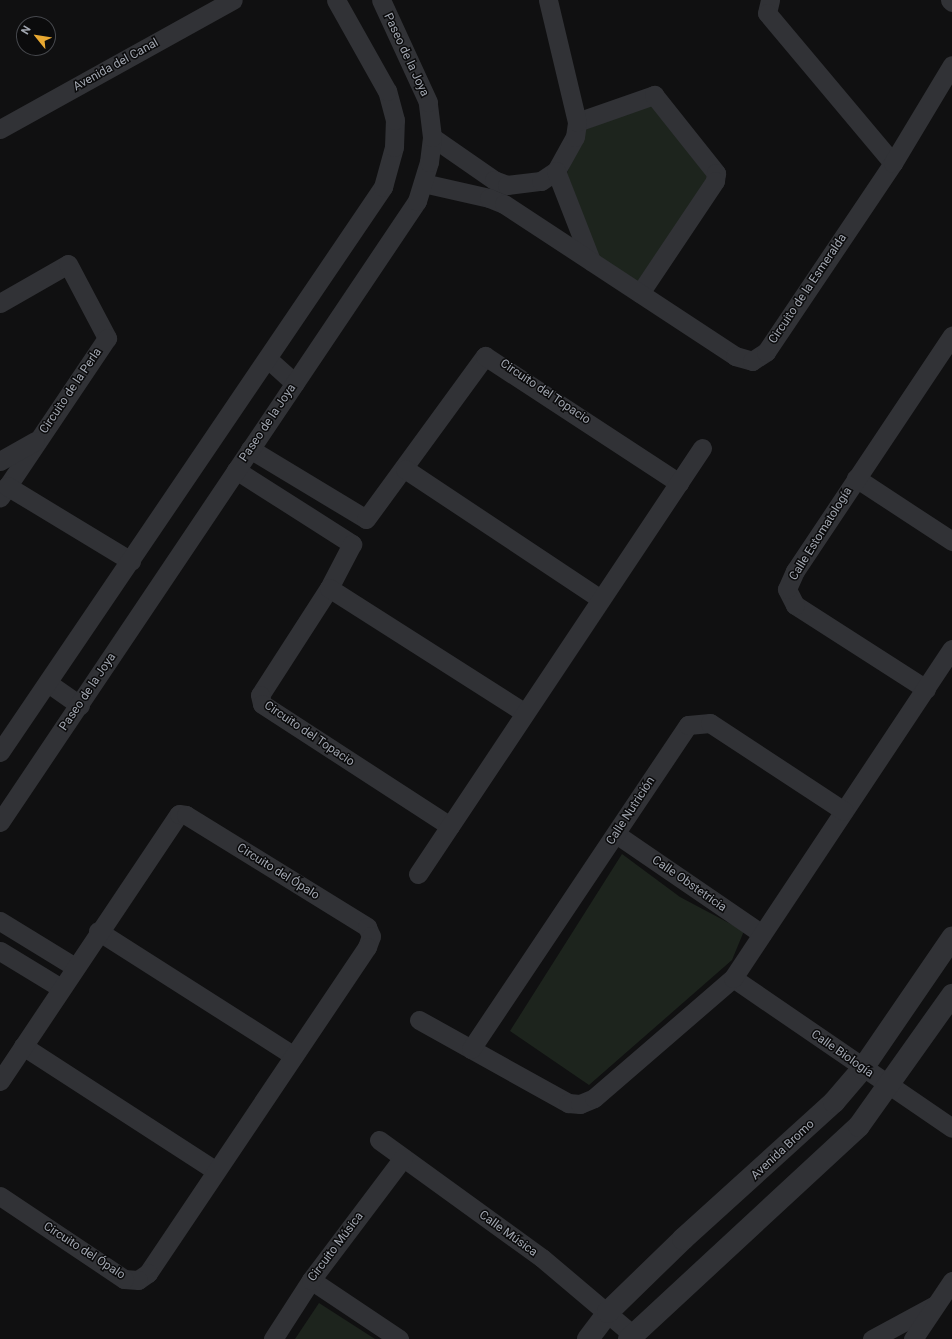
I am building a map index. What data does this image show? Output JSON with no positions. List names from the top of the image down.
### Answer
{
  "streets": {
    "street": [
      "Paseo de la Joya",
      "Avenida del Canal",
      "Circuito de la Esmeralda",
      "Circuito de la Perla",
      "Circuito del Topacio",
      "Calle Estomatología",
      "Calle Nutrición",
      "Circuito del Ópalo",
      "Calle Obstetricia",
      "Calle Biología",
      "Avenida Bromo",
      "Calle Música",
      "Circuito Música"
    ]
  },
  "crossings": [
    ["Paseo de la Joya", "Circuito de la Esmeralda"],
    ["Paseo de la Joya", "Circuito del Topacio"],
    ["Calle Nutrición", "Calle Obstetricia"],
    ["Calle Biología", "Avenida Bromo"],
    ["Avenida Bromo", "Calle Música"],
    ["Calle Música", "Circuito Música"]
  ],
  "north": "top left"
}
